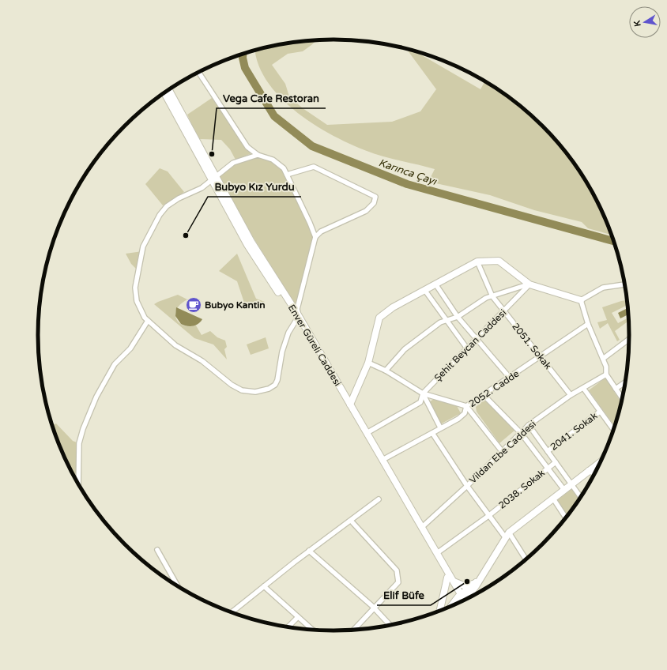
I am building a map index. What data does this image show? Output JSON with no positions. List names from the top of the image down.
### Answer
{
  "streets": {
    "main road": ["Enver Güreli Caddesi"],
    "street": [
      "Şehit Beycan Caddesi",
      "2051. Sokak",
      "2052. Cadde",
      "2041. Sokak",
      "Vildan Ebe Caddesi",
      "2038. Sokak"
    ]
  },
  "crossings": [
    ["Enver Güreli Caddesi", "Şehit Beycan Caddesi"],
    ["Enver Güreli Caddesi", "2052. Cadde"],
    ["Enver Güreli Caddesi", "Vildan Ebe Caddesi"],
    ["Enver Güreli Caddesi", "2038. Sokak"],
    ["Şehit Beycan Caddesi", "2051. Sokak"],
    ["2051. Sokak", "2052. Cadde"],
    ["2051. Sokak", "Vildan Ebe Caddesi"]
  ],
  "water": ["Karınca Çayı"],
  "places": {
    "other": ["Vega Cafe Restoran", "Bubyo Kız Yurdu", "Elif Büfe"],
    "cafe": ["Bubyo Kantin"]
  },
  "north": "left"
}
